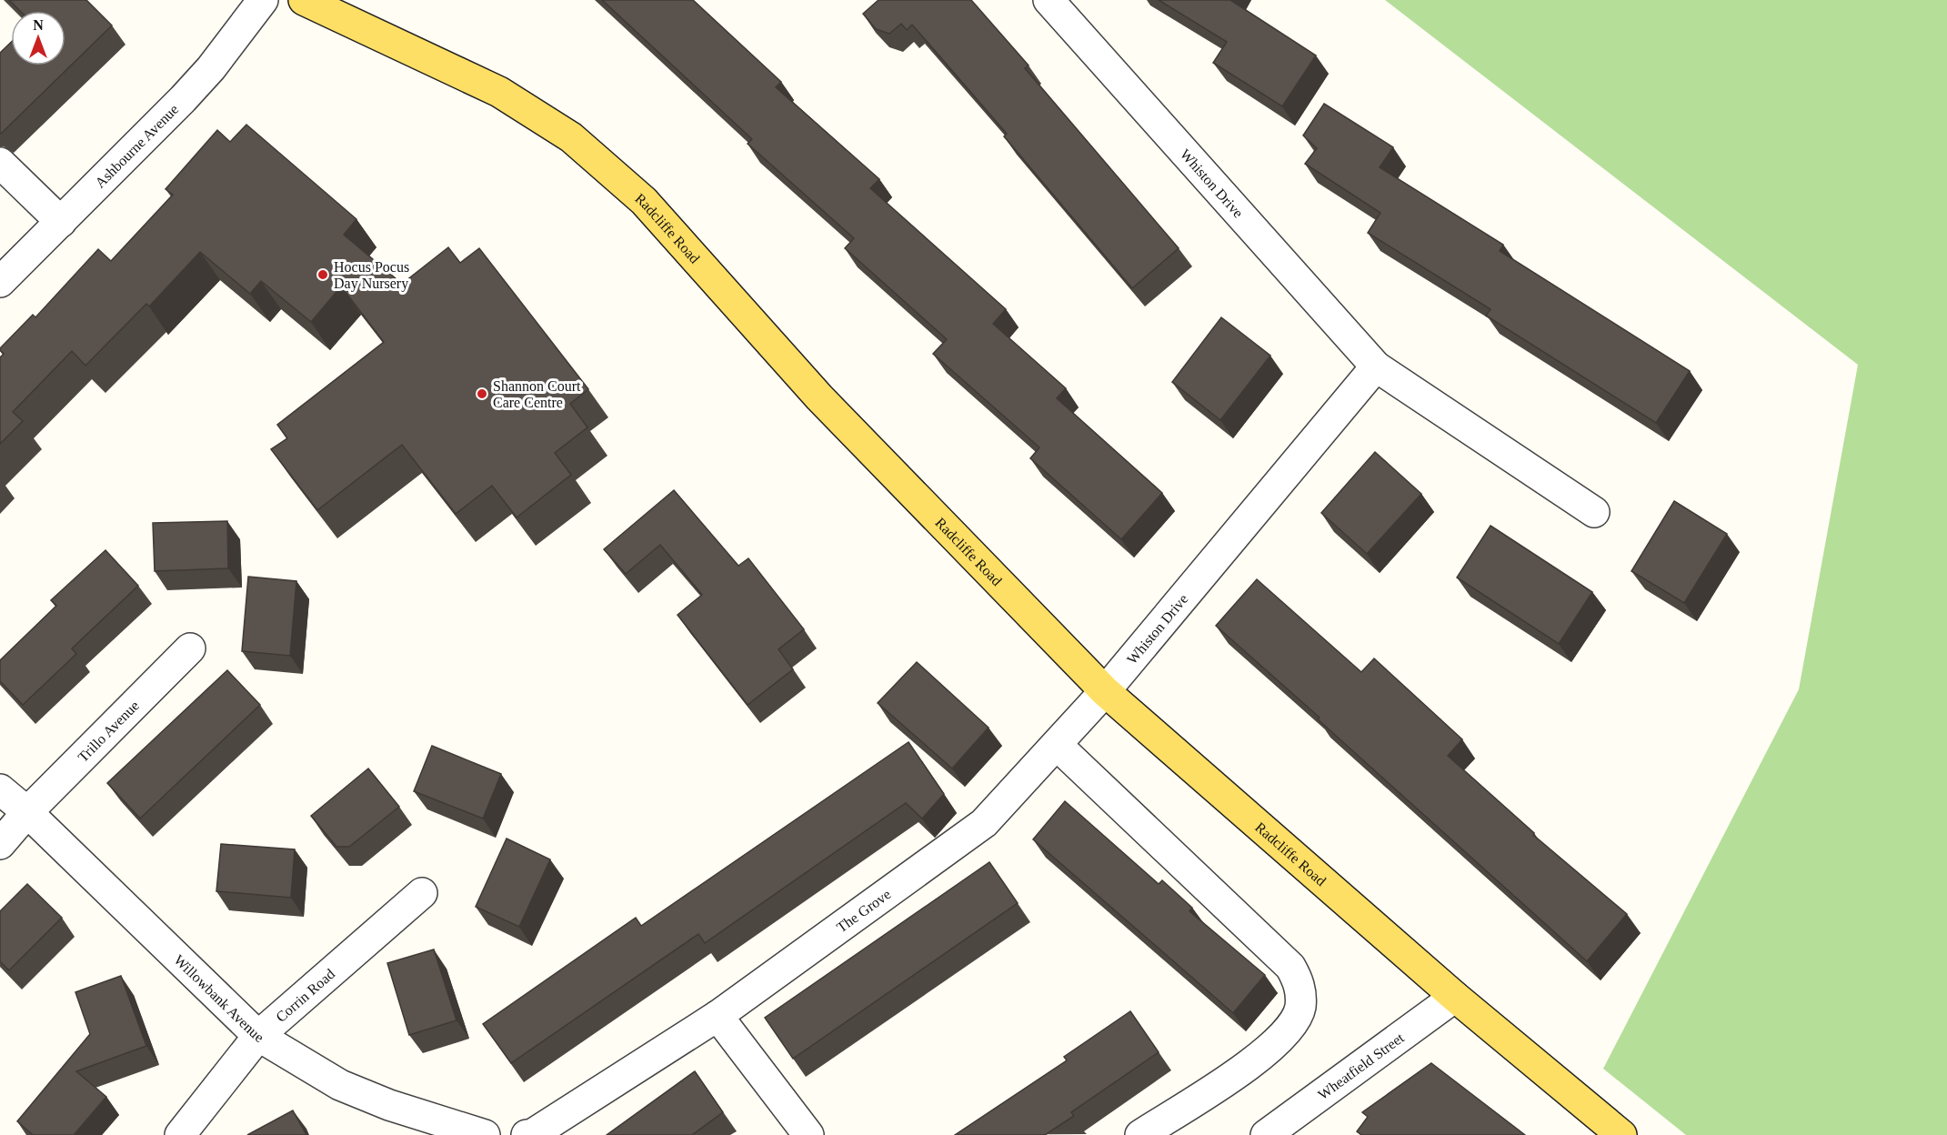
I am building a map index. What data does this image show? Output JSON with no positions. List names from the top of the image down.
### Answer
{
  "streets": {
    "main road": ["Radcliffe Road"],
    "street": [
      "Ashbourne Avenue",
      "Whiston Drive",
      "Trillo Avenue",
      "The Grove",
      "Corrin Road",
      "Willowbank Avenue",
      "Wheatfield Street"
    ]
  },
  "crossings": [
    ["Whiston Drive", "Radcliffe Road"],
    ["Whiston Drive", "The Grove"],
    ["Radcliffe Road", "The Grove"],
    ["Radcliffe Road", "Wheatfield Street"],
    ["Trillo Avenue", "Willowbank Avenue"],
    ["Corrin Road", "Willowbank Avenue"]
  ],
  "places": ["Hocus Pocus Day Nursery", "Shannon Court Care Centre"],
  "north": "top"
}
